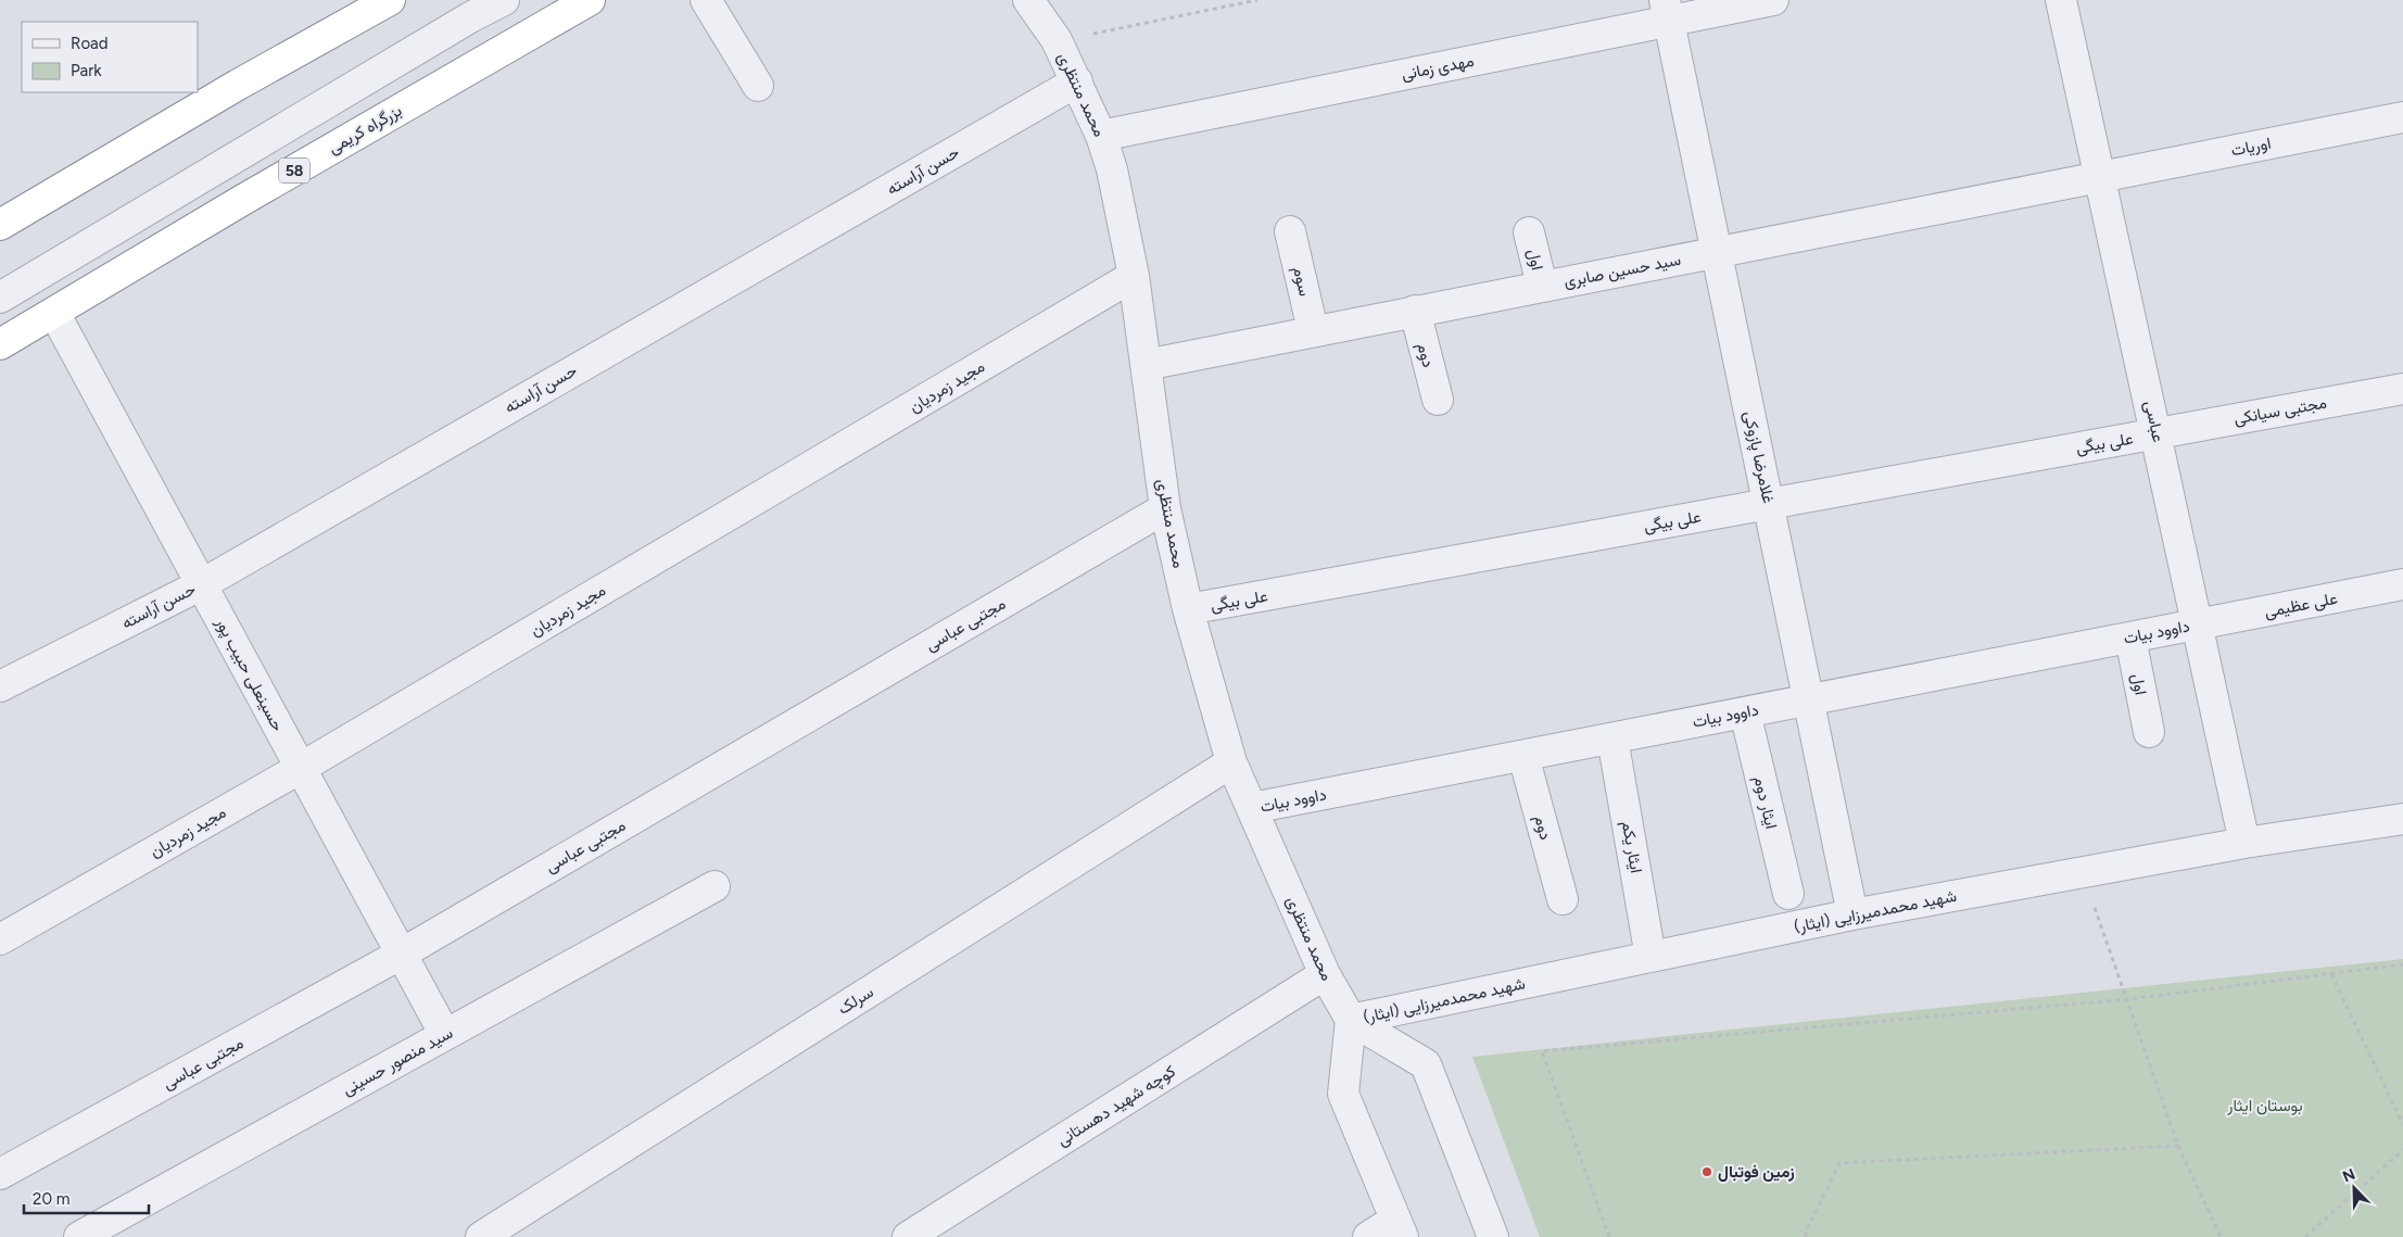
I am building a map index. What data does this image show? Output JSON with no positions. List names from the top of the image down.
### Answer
{
  "streets": {
    "highway": ["بزرگراه کریمی", "58"],
    "street": [
      "مهدی زمانی",
      "محمد منتظری",
      "اوریات",
      "حسن آراسته",
      "اول",
      "سید حسین صابری",
      "سوم",
      "دوم",
      "مجید زمردیان",
      "مجتبی سیانکی",
      "عباسی",
      "علی بیگی",
      "غلامرضا پازوکی",
      "علی عظیمی",
      "مجتبی عباسی",
      "داوود بیات",
      "حسینعلی حبیب پور",
      "ایثار دوم",
      "ایثار یکم",
      "شهید محمدمیرزایی (ایثار)",
      "سرلک",
      "سید منصور حسینی",
      "کوچه شهید دهستانی"
    ]
  },
  "crossings": [
    ["مهدی زمانی", "محمد منتظری"],
    ["مهدی زمانی", "غلامرضا پازوکی"],
    ["محمد منتظری", "حسن آراسته"],
    ["محمد منتظری", "سید حسین صابری"],
    ["محمد منتظری", "مجید زمردیان"],
    ["محمد منتظری", "علی بیگی"],
    ["محمد منتظری", "مجتبی عباسی"],
    ["محمد منتظری", "داوود بیات"],
    ["محمد منتظری", "شهید محمدمیرزایی (ایثار)"],
    ["محمد منتظری", "سرلک"],
    ["محمد منتظری", "کوچه شهید دهستانی"],
    ["بزرگراه کریمی", "حسینعلی حبیب پور"],
    ["اوریات", "سید حسین صابری"],
    ["اوریات", "عباسی"],
    ["حسن آراسته", "حسینعلی حبیب پور"],
    ["اول", "سید حسین صابری"],
    ["اول", "داوود بیات"],
    ["سید حسین صابری", "سوم"],
    ["سید حسین صابری", "دوم"],
    ["سید حسین صابری", "عباسی"],
    ["سید حسین صابری", "غلامرضا پازوکی"],
    ["دوم", "داوود بیات"],
    ["مجید زمردیان", "حسینعلی حبیب پور"],
    ["مجتبی سیانکی", "عباسی"],
    ["مجتبی سیانکی", "علی بیگی"],
    ["عباسی", "علی بیگی"],
    ["عباسی", "علی عظیمی"],
    ["عباسی", "داوود بیات"],
    ["عباسی", "شهید محمدمیرزایی (ایثار)"],
    ["علی بیگی", "غلامرضا پازوکی"],
    ["غلامرضا پازوکی", "داوود بیات"],
    ["غلامرضا پازوکی", "شهید محمدمیرزایی (ایثار)"],
    ["علی عظیمی", "داوود بیات"],
    ["مجتبی عباسی", "حسینعلی حبیب پور"],
    ["داوود بیات", "ایثار دوم"],
    ["داوود بیات", "ایثار یکم"],
    ["حسینعلی حبیب پور", "سید منصور حسینی"],
    ["ایثار یکم", "شهید محمدمیرزایی (ایثار)"]
  ],
  "parks": ["بوستان ایثار"],
  "places": ["زمین فوتبال"],
  "legend": ["Road", "Park"],
  "scale_bar": "20 m",
  "north": "top left"
}
